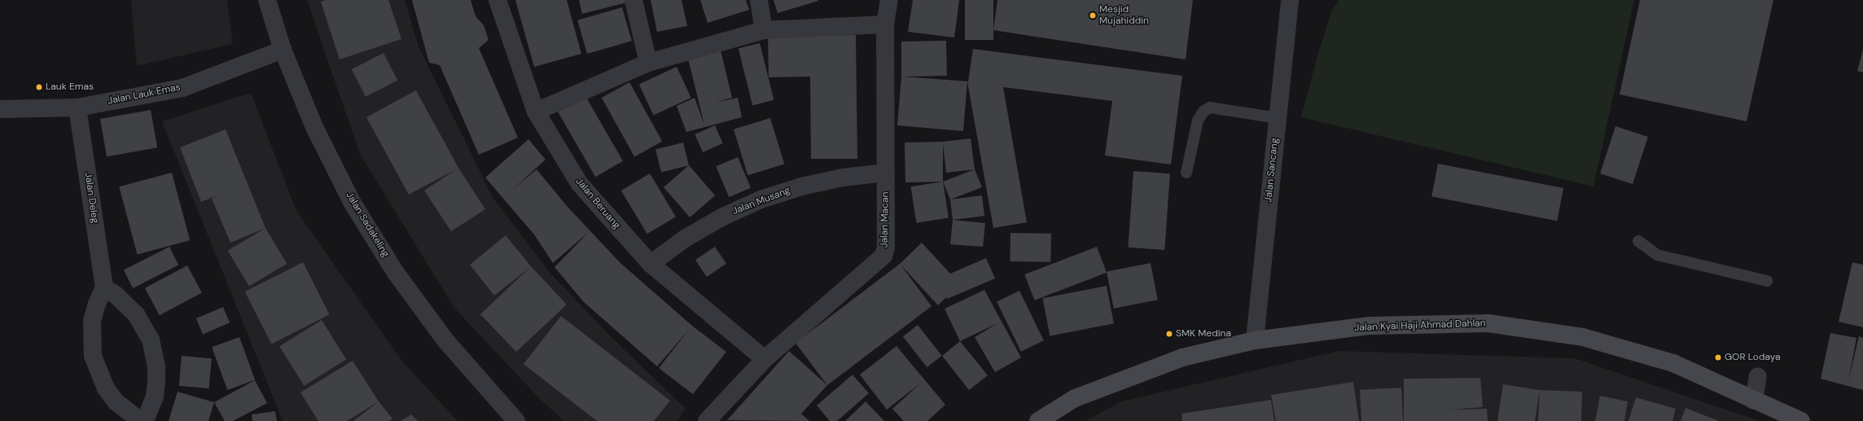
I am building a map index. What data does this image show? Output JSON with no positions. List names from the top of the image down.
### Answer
{
  "streets": {
    "main road": ["Jalan Kyai Haji Ahmad Dahlan"],
    "street": [
      "Jalan Lauk Emas",
      "Jalan Sancang",
      "Jalan Deleg",
      "Jalan Musang",
      "Jalan Beruang",
      "Jalan Macan",
      "Jalan Sadakeling"
    ]
  },
  "crossings": [
    ["Jalan Lauk Emas", "Jalan Deleg"],
    ["Jalan Lauk Emas", "Jalan Sadakeling"],
    ["Jalan Sancang", "Jalan Kyai Haji Ahmad Dahlan"],
    ["Jalan Musang", "Jalan Beruang"],
    ["Jalan Musang", "Jalan Macan"],
    ["Jalan Beruang", "Jalan Macan"]
  ],
  "places": [
    "Mesjid Mujahiddin",
    "Lauk Emas",
    "SMK Medina",
    "GOR Lodaya"
  ]
}
